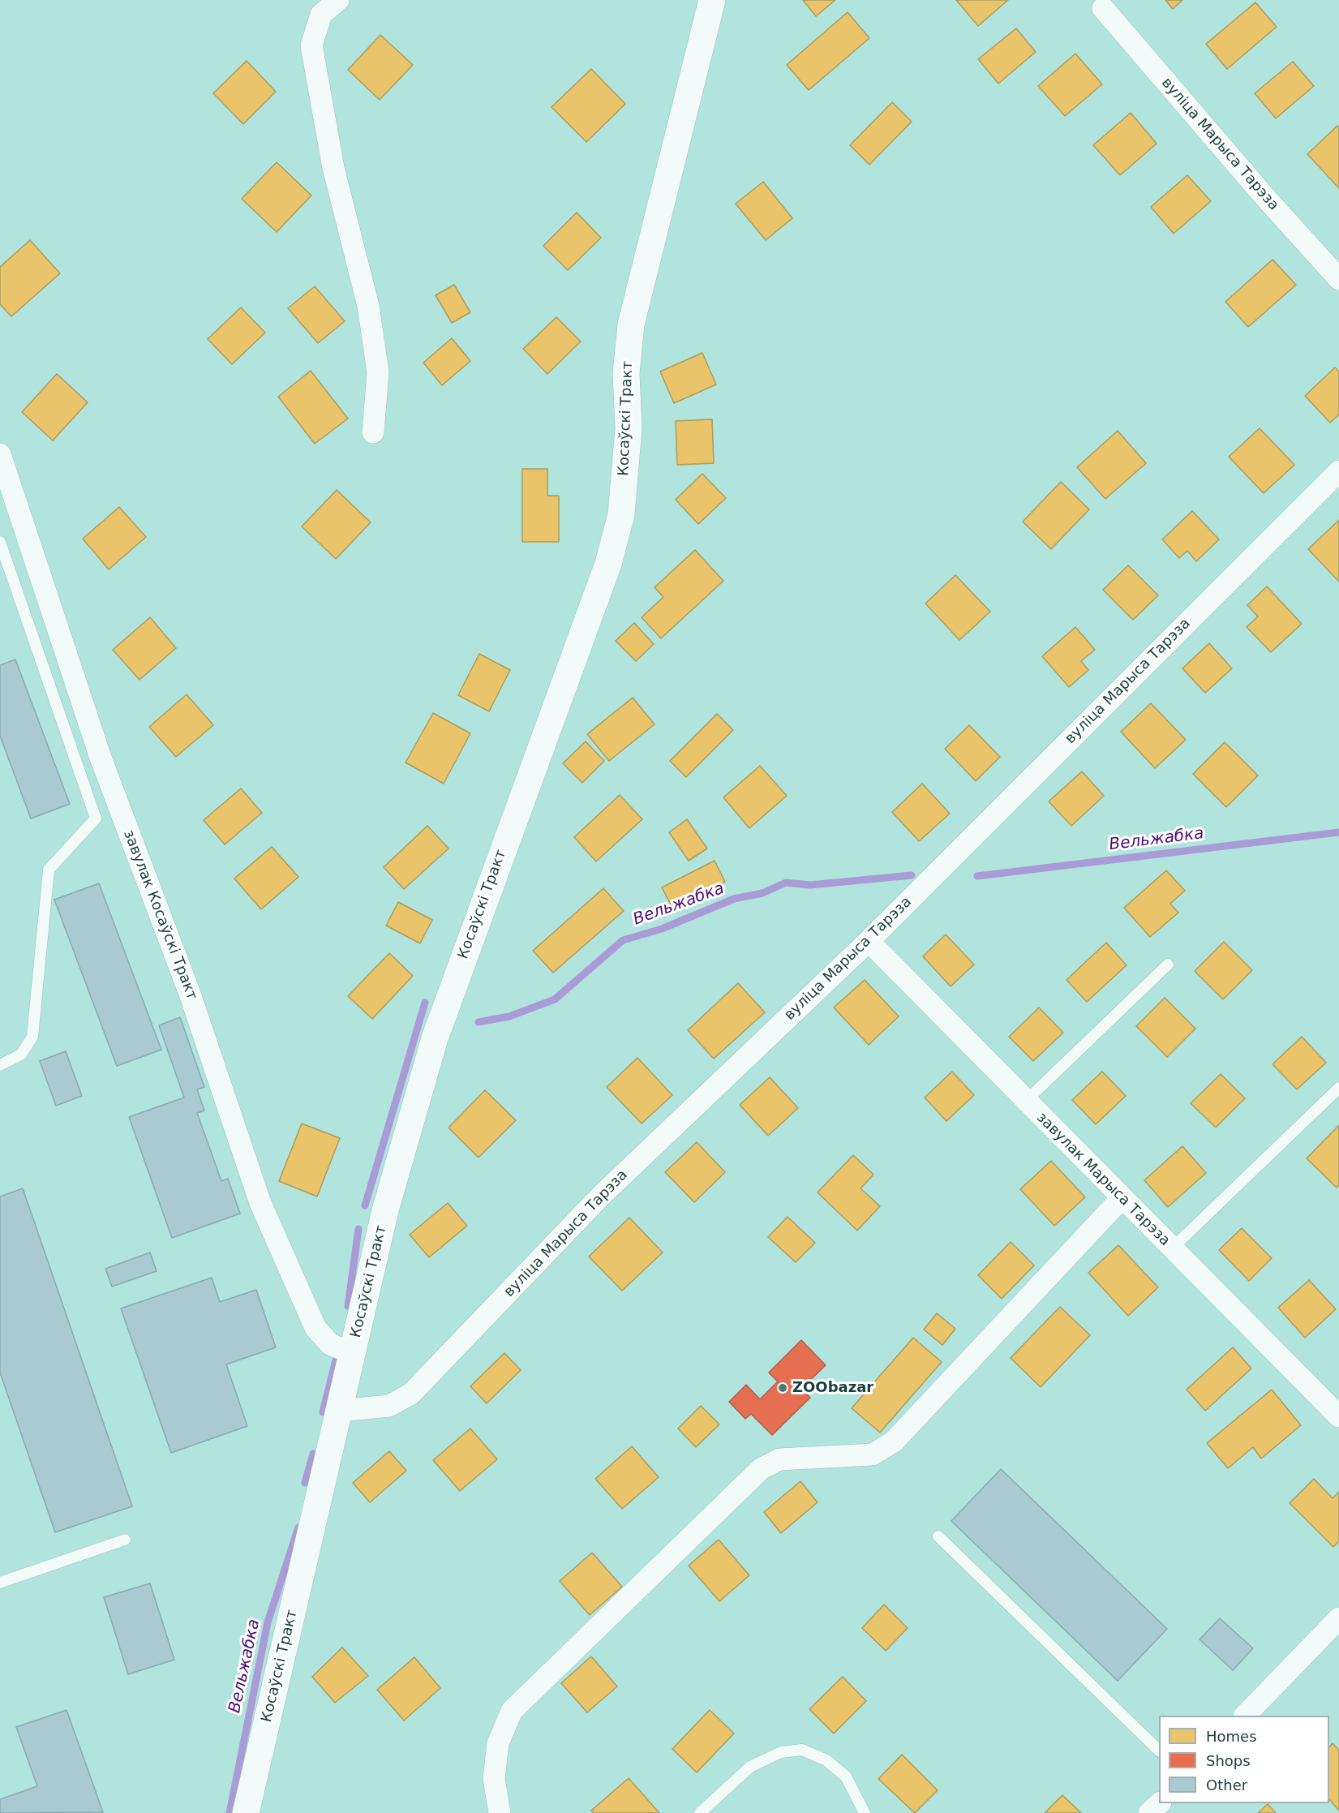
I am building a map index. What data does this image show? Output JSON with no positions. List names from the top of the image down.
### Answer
{
  "streets": {
    "main road": ["Косаўскі Тракт"],
    "street": ["вуліца Марыса Тарэза", "завулак Косаўскі Тракт", "завулак Марыса Тарэза"]
  },
  "crossings": [
    ["вуліца Марыса Тарэза", "Косаўскі Тракт"],
    ["вуліца Марыса Тарэза", "завулак Марыса Тарэза"],
    ["Косаўскі Тракт", "завулак Косаўскі Тракт"]
  ],
  "water": ["Вельжабка"],
  "places": ["ZOObazar"],
  "legend": ["Homes", "Shops", "Other"]
}
